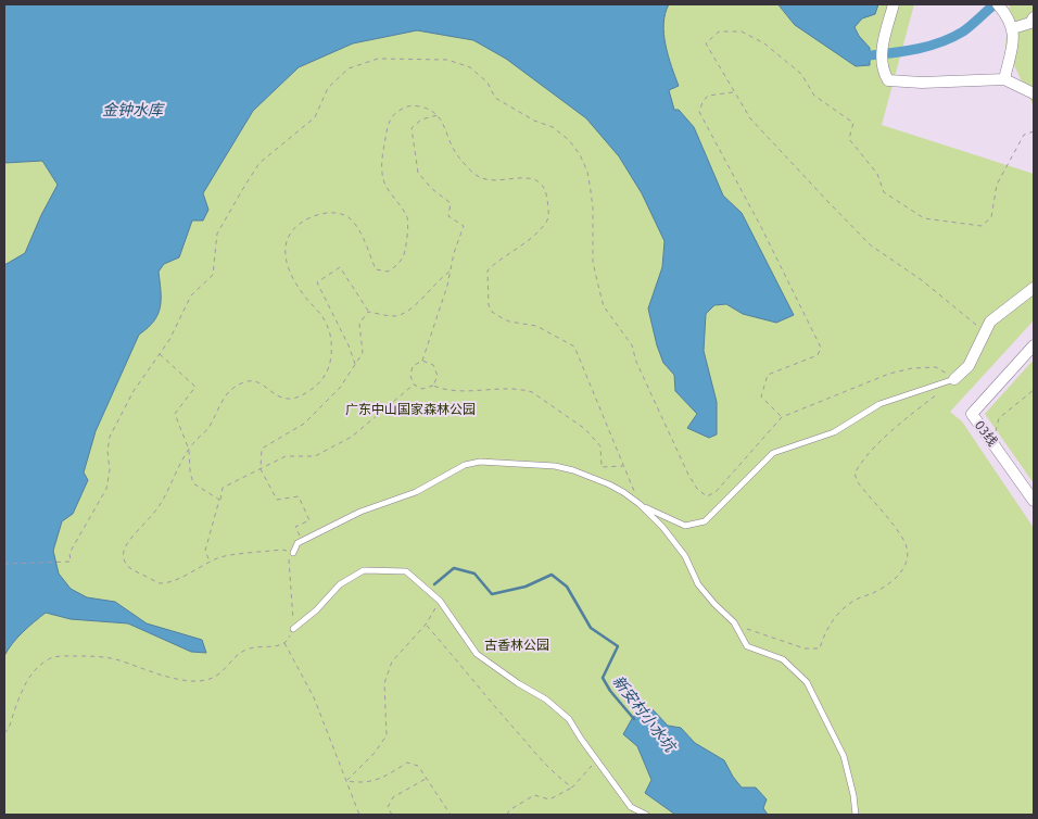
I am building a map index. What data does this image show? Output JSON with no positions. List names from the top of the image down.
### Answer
{
  "streets": {
    "street": ["03线"]
  },
  "water": ["金钟水库", "新安村小水坑"],
  "parks": ["广东中山国家森林公园", "古香林公园"]
}
